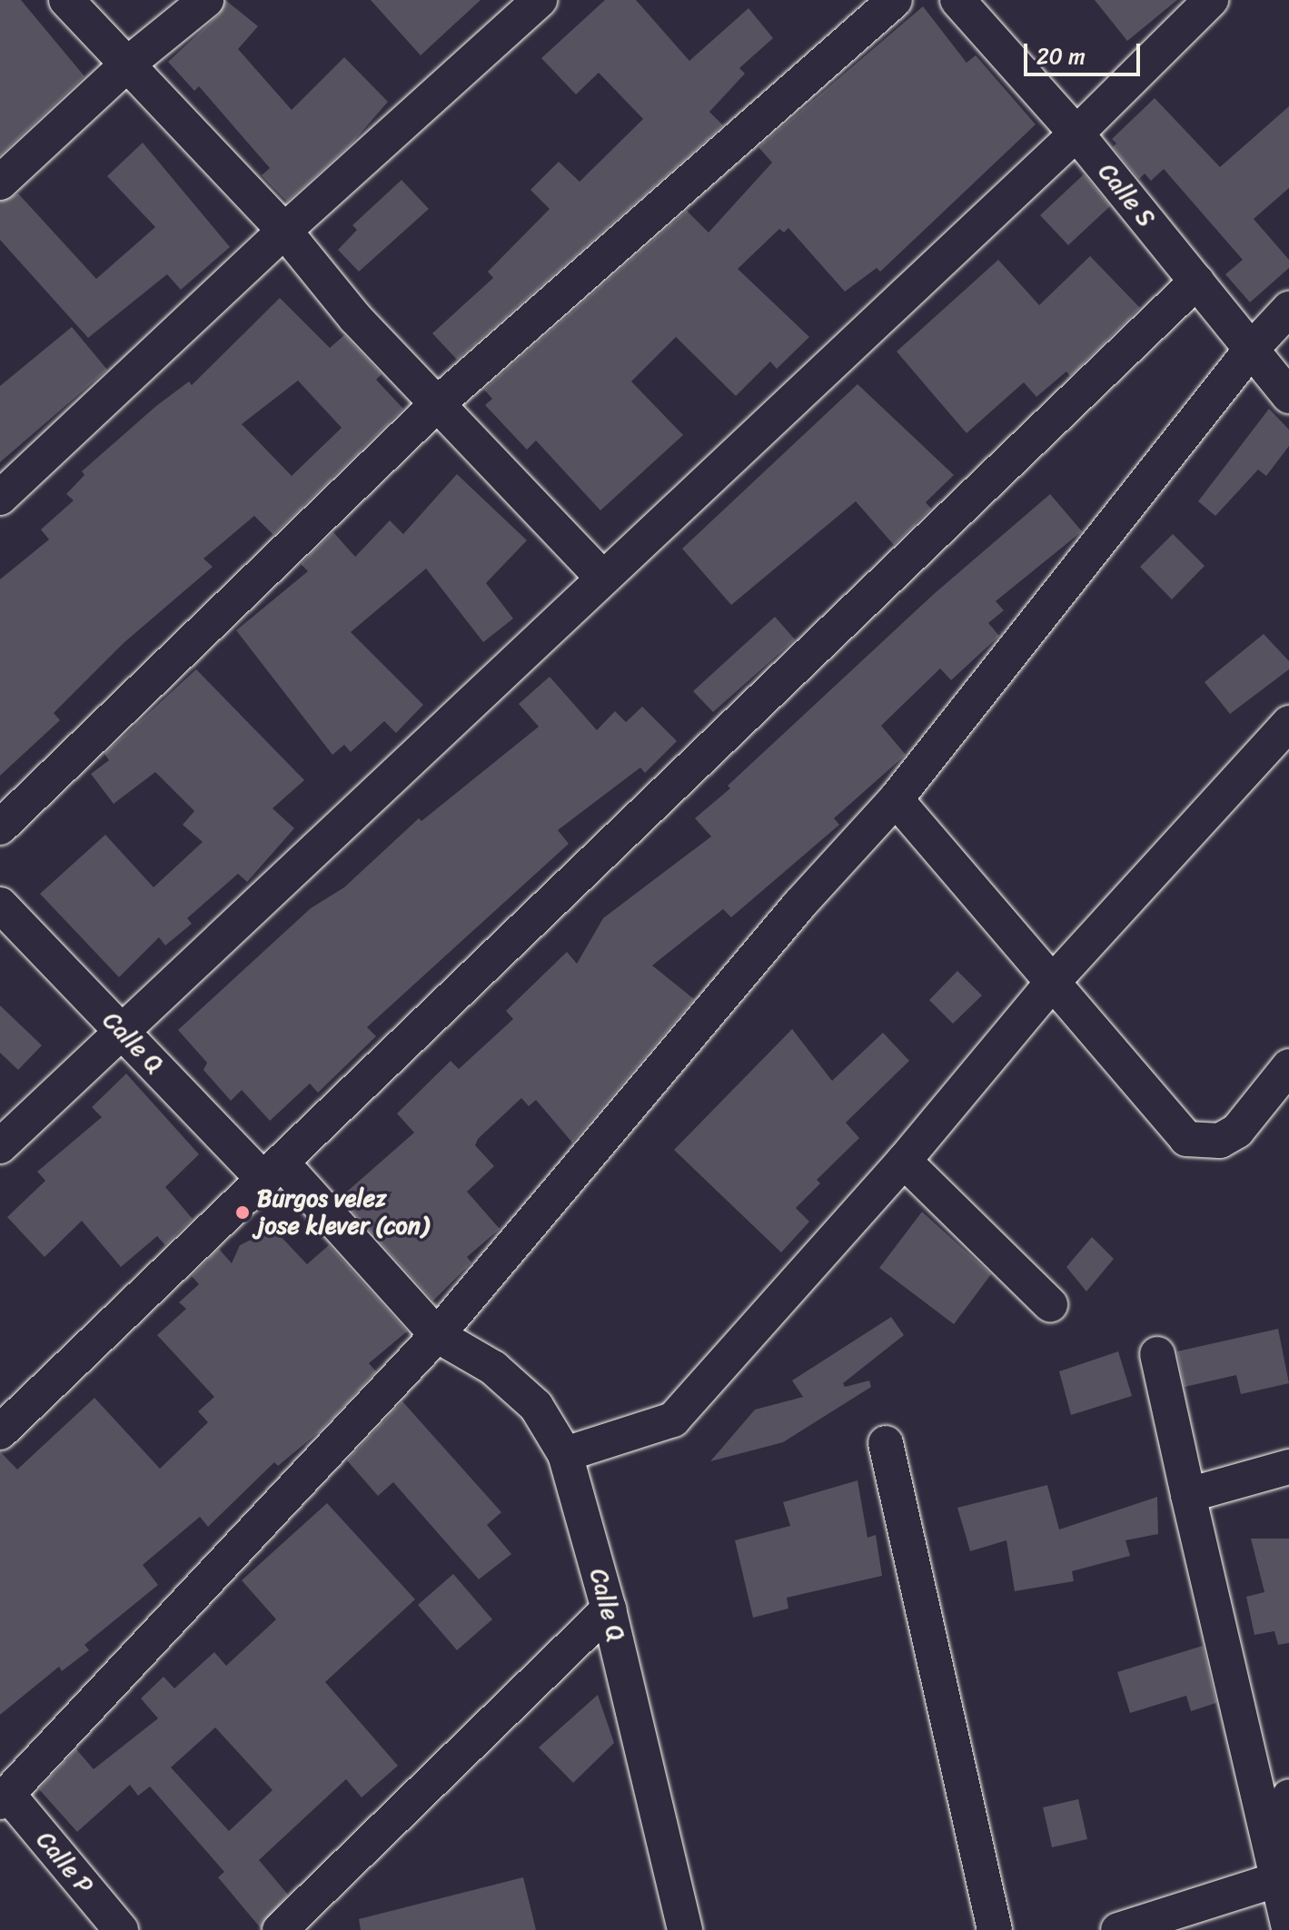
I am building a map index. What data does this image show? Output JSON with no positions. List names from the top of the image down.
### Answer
{
  "streets": {
    "street": ["Calle S", "Calle Q", "Calle P"]
  },
  "places": ["Burgos velez jose klever (con)"],
  "scale_bar": "20 m"
}
